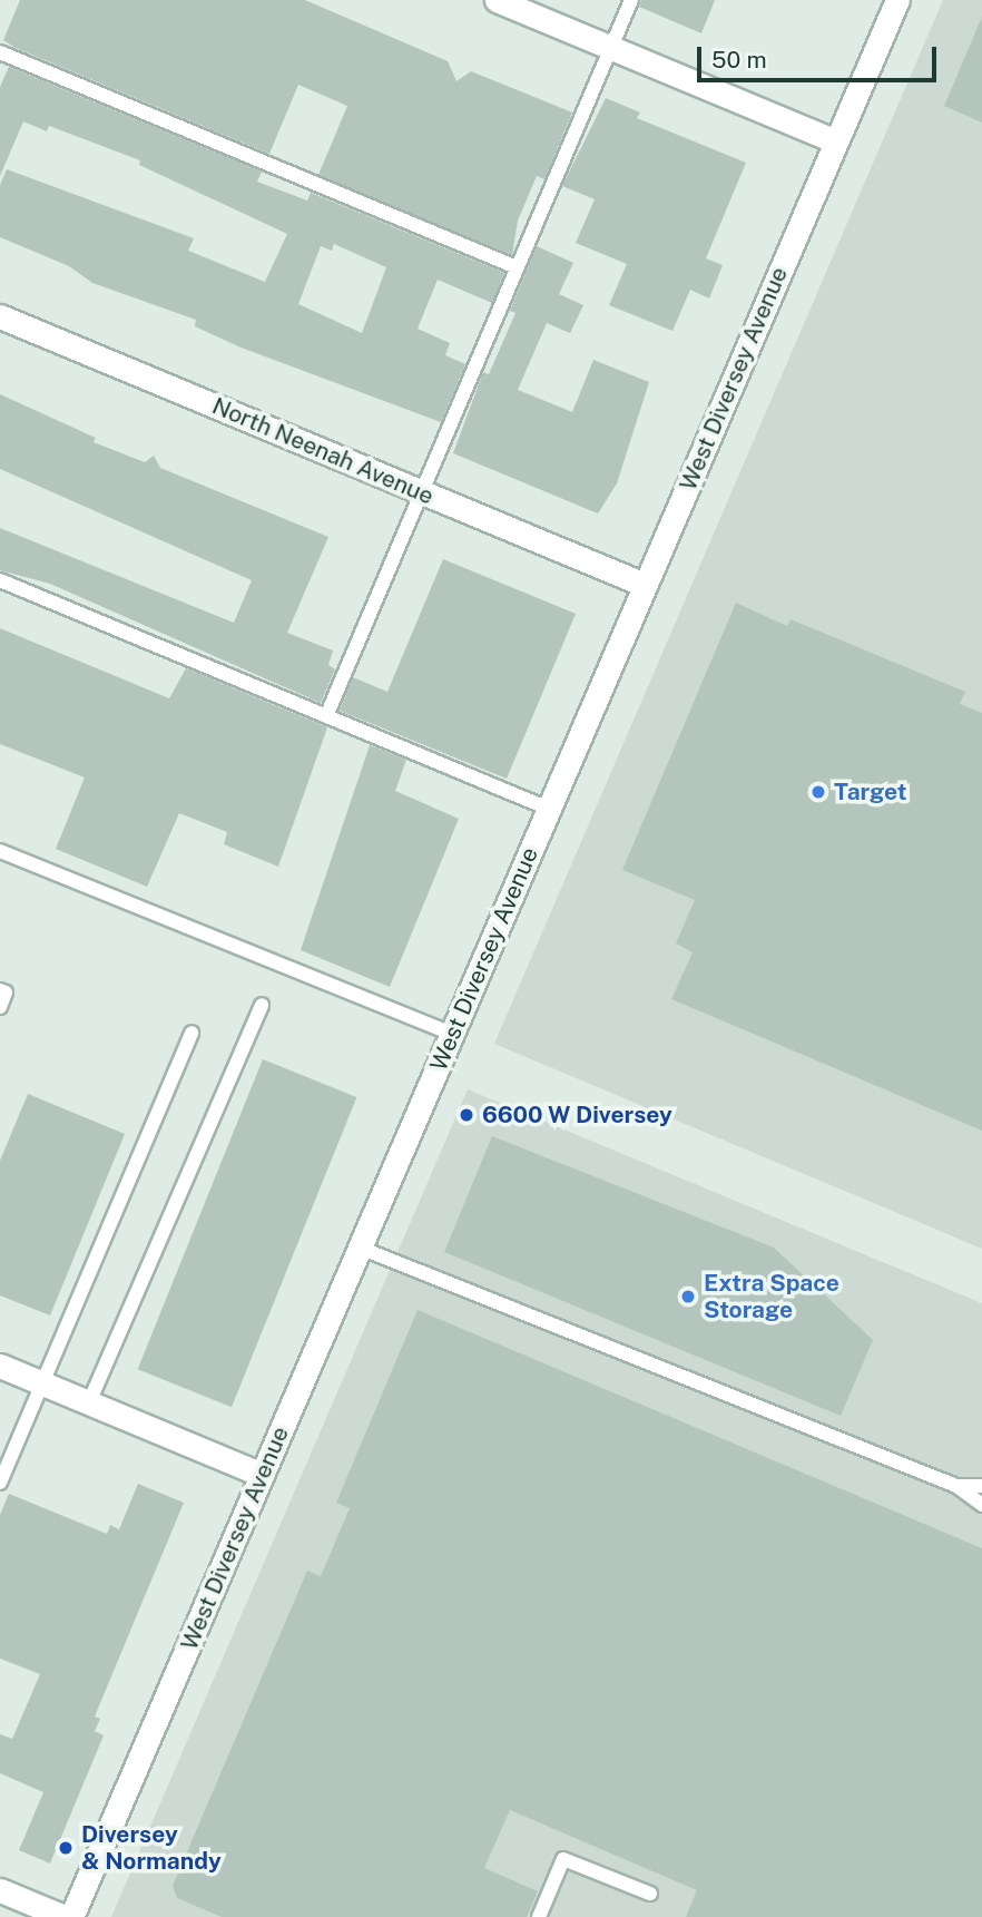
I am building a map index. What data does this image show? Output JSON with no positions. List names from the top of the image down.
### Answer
{
  "streets": {
    "main road": ["West Diversey Avenue", "North Neenah Avenue"]
  },
  "crossings": [
    ["West Diversey Avenue", "North Neenah Avenue"]
  ],
  "places": [
    "Target",
    "6600 W Diversey",
    "Extra Space Storage",
    "Diversey & Normandy"
  ],
  "scale_bar": "50 m"
}
